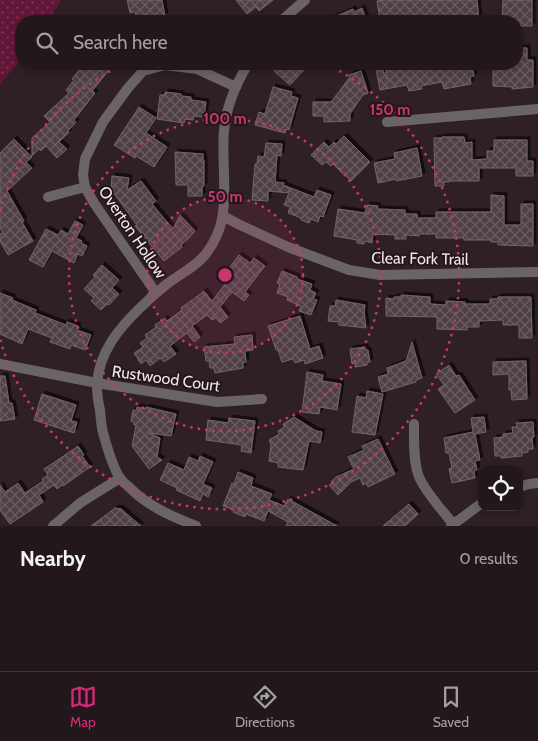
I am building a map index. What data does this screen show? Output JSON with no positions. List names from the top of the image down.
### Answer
{
  "streets": {
    "street": ["Overton Hollow", "Clear Fork Trail", "Rustwood Court"]
  },
  "page": {
    "search": "Search here",
    "heading": ["Nearby", "0 results"],
    "nav": ["Map", "Directions", "Saved"]
  },
  "rings": ["150 m", "100 m", "50 m"]
}
